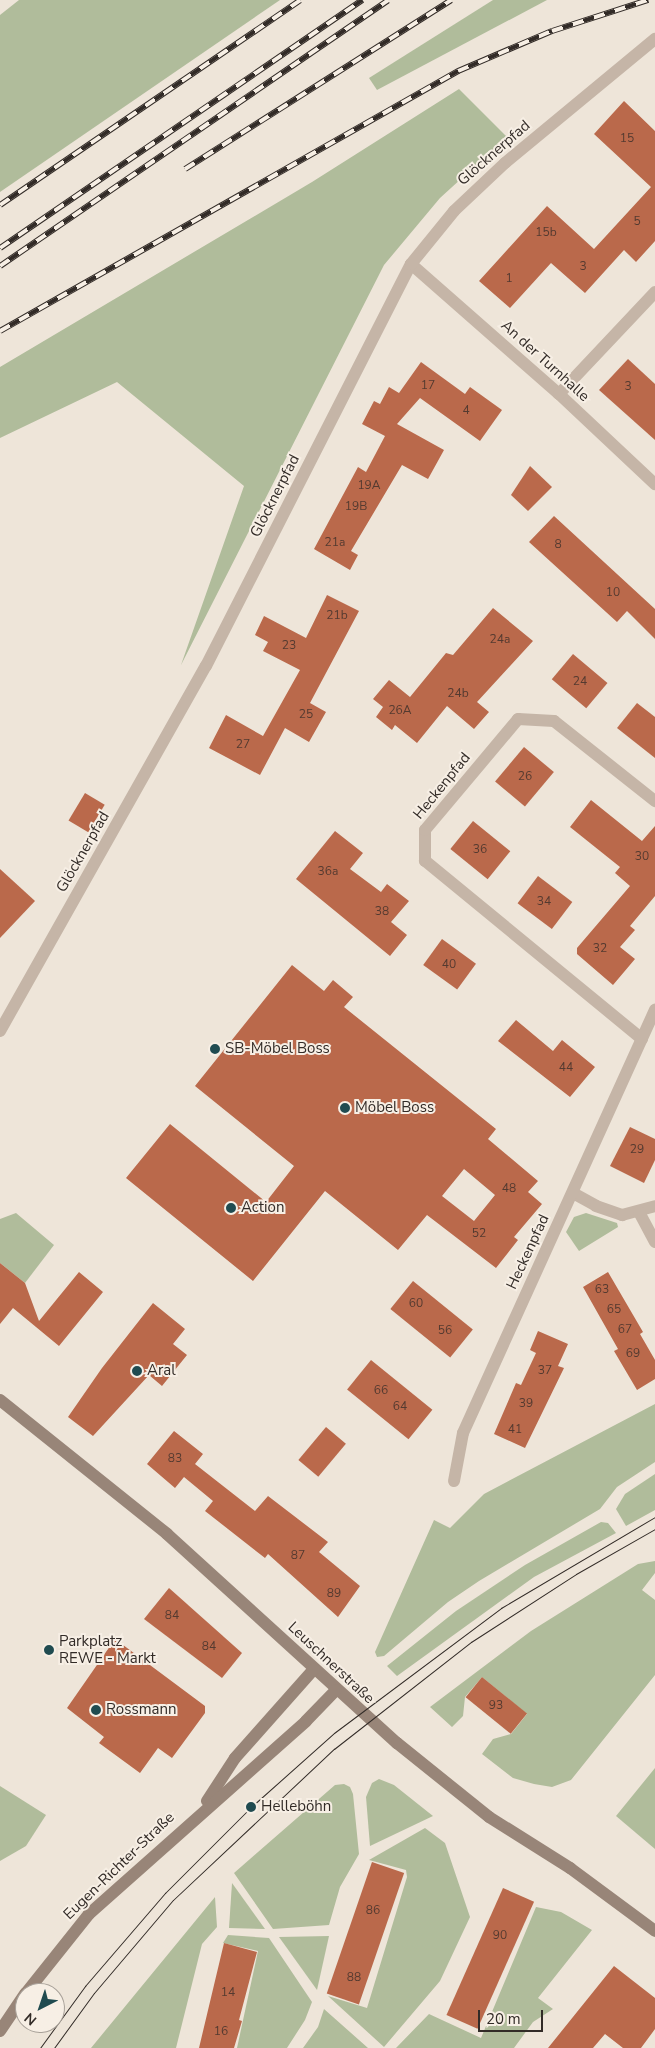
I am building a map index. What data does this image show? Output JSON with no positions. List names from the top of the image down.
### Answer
{
  "streets": {
    "main road": ["Leuschnerstraße", "Eugen-Richter-Straße"],
    "street": ["Glöcknerpfad", "An der Turnhalle", "Heckenpfad"]
  },
  "crossings": [
    ["Glöcknerpfad", "An der Turnhalle"],
    ["Leuschnerstraße", "Eugen-Richter-Straße"]
  ],
  "places": [
    "SB-Möbel Boss",
    "Möbel Boss",
    "Action",
    "Aral",
    "Parkplatz REWE - Markt",
    "Rossmann",
    "Helleböhn"
  ],
  "house_numbers": [
    "15",
    "5",
    "15b",
    "3",
    "1",
    "17",
    "3",
    "4",
    "19A",
    "19B",
    "21a",
    "8",
    "10",
    "21b",
    "24a",
    "23",
    "24",
    "24b",
    "26A",
    "25",
    "27",
    "26",
    "36",
    "30",
    "36a",
    "34",
    "38",
    "32",
    "40",
    "44",
    "29",
    "48",
    "52",
    "63",
    "60",
    "65",
    "67",
    "56",
    "69",
    "37",
    "66",
    "39",
    "64",
    "41",
    "83",
    "87",
    "89",
    "84",
    "84",
    "93",
    "86",
    "90",
    "88",
    "14",
    "16"
  ],
  "scale_bar": "20 m",
  "north": "bottom left"
}
